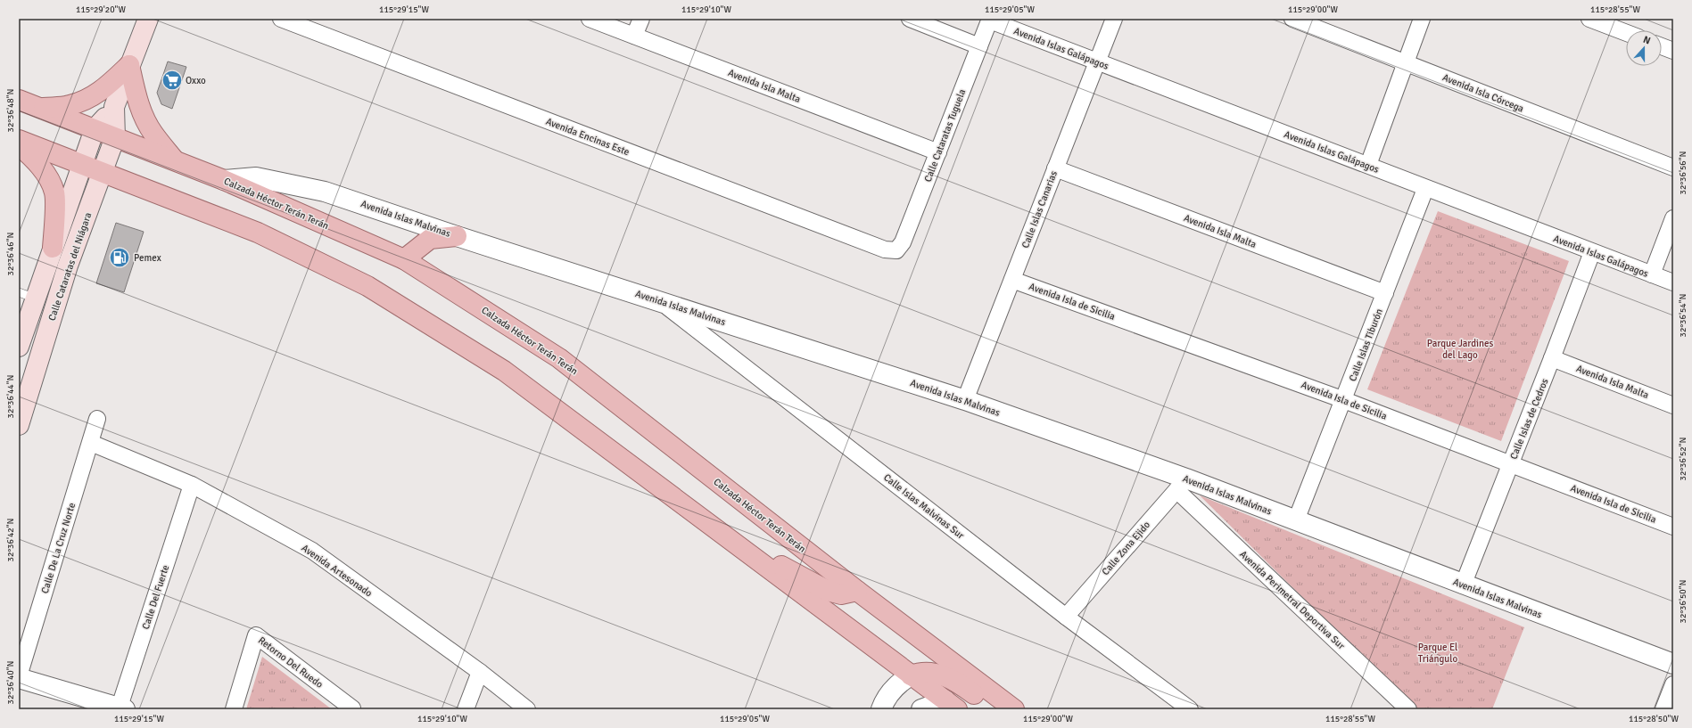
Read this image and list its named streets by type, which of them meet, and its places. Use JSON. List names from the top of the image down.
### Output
{
  "streets": {
    "main road": ["Calzada Héctor Terán Terán", "Calle Cataratas del Niágara"],
    "street": [
      "Avenida Islas Galápagos",
      "Avenida Isla Malta",
      "Avenida Isla Córcega",
      "Calle Cataratas Tuguela",
      "Avenida Encinas Este",
      "Calle Islas Canarias",
      "Avenida Islas Malvinas",
      "Avenida Isla de Sicilia",
      "Calle Islas Tiburón",
      "Calle Islas de Cedros",
      "Calle Islas Malvinas Sur",
      "Calle De La Cruz Norte",
      "Calle Zona Ejido",
      "Avenida Artesonado",
      "Calle Del Fuerte",
      "Avenida Perimetral Deportiva Sur",
      "Retorno Del Ruedo"
    ]
  },
  "crossings": [
    ["Avenida Islas Galápagos", "Calle Cataratas Tuguela"],
    ["Avenida Islas Galápagos", "Calle Islas Canarias"],
    ["Avenida Islas Galápagos", "Calle Islas Tiburón"],
    ["Avenida Islas Galápagos", "Calle Islas de Cedros"],
    ["Avenida Isla Malta", "Calle Cataratas Tuguela"],
    ["Avenida Isla Malta", "Calle Islas Canarias"],
    ["Avenida Isla Malta", "Calle Islas Tiburón"],
    ["Avenida Isla Malta", "Calle Islas de Cedros"],
    ["Calle Cataratas Tuguela", "Avenida Encinas Este"],
    ["Calzada Héctor Terán Terán", "Avenida Islas Malvinas"],
    ["Calzada Héctor Terán Terán", "Calle Cataratas del Niágara"],
    ["Calle Islas Canarias", "Avenida Islas Malvinas"],
    ["Calle Islas Canarias", "Avenida Isla de Sicilia"],
    ["Avenida Islas Malvinas", "Calle Islas Tiburón"],
    ["Avenida Islas Malvinas", "Calle Islas de Cedros"],
    ["Avenida Islas Malvinas", "Calle Islas Malvinas Sur"],
    ["Avenida Islas Malvinas", "Calle Zona Ejido"],
    ["Avenida Islas Malvinas", "Avenida Perimetral Deportiva Sur"],
    ["Avenida Isla de Sicilia", "Calle Islas Tiburón"],
    ["Avenida Isla de Sicilia", "Calle Islas de Cedros"],
    ["Calle Islas Malvinas Sur", "Calle Zona Ejido"],
    ["Calle De La Cruz Norte", "Avenida Artesonado"],
    ["Calle Zona Ejido", "Avenida Perimetral Deportiva Sur"],
    ["Avenida Artesonado", "Calle Del Fuerte"]
  ],
  "parks": ["Parque Jardines del Lago", "Parque El Triángulo"],
  "places": {
    "supermarket": ["Oxxo"],
    "fuel station": ["Pemex"]
  },
  "north": "top",
  "coordinates": [
    "115°29'20\"W",
    "115°29'15\"W",
    "115°29'10\"W",
    "115°29'05\"W",
    "115°29'00\"W",
    "115°28'55\"W",
    "32°36'48\"N",
    "32°36'56\"N",
    "32°36'46\"N",
    "32°36'54\"N",
    "32°36'44\"N",
    "32°36'52\"N",
    "32°36'42\"N",
    "32°36'50\"N",
    "32°36'40\"N",
    "115°28'50\"W"
  ]
}
